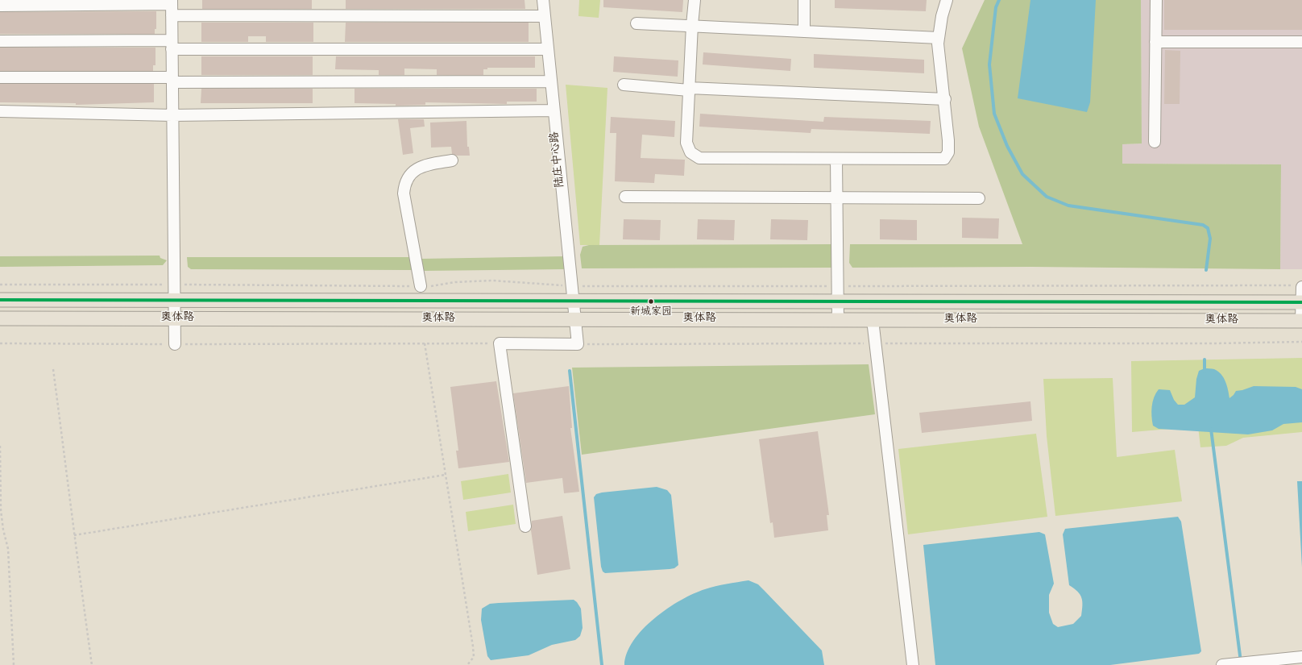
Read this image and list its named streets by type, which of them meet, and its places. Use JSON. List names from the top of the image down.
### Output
{
  "streets": {
    "main road": ["奥体路"],
    "street": ["陆庄中心路"]
  },
  "crossings": [
    ["陆庄中心路", "奥体路"]
  ],
  "places": ["新城家园"]
}
